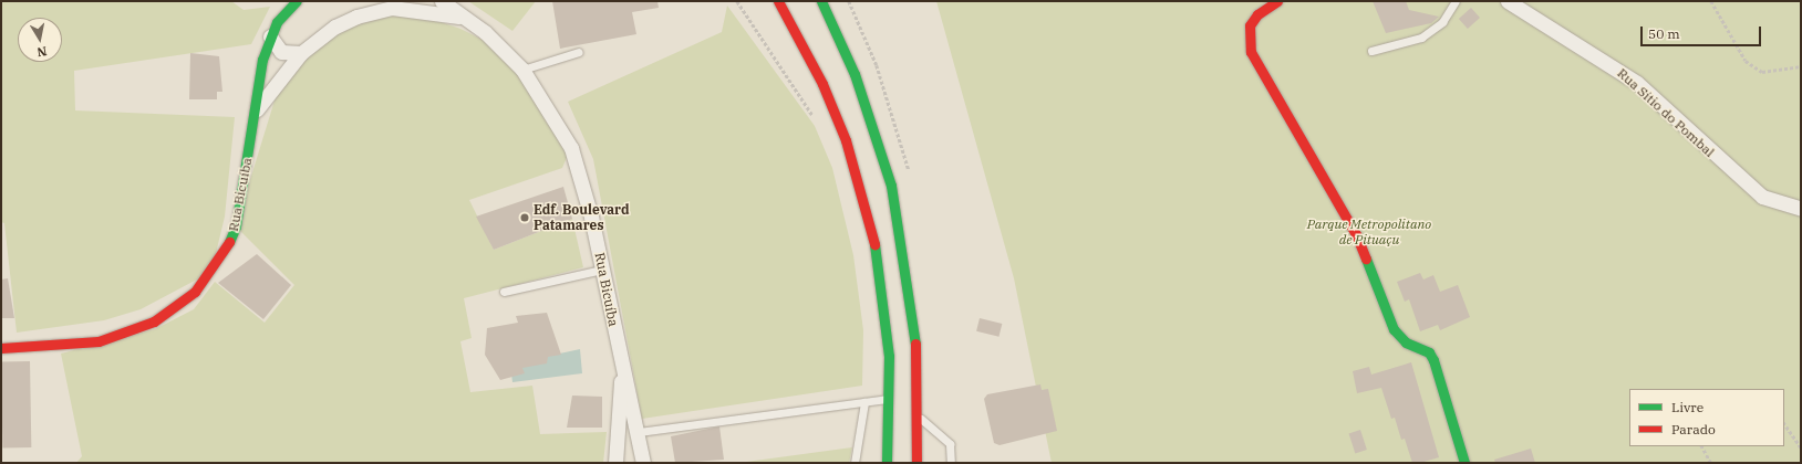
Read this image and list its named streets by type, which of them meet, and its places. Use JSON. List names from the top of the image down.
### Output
{
  "streets": {
    "street": ["Rua Sítio do Pombal", "Rua Bicuíba"]
  },
  "parks": ["Parque Metropolitano de Pituaçu"],
  "places": ["Edf. Boulevard Patamares"],
  "legend": ["Livre", "Parado"],
  "scale_bar": "50 m",
  "north": "bottom"
}
